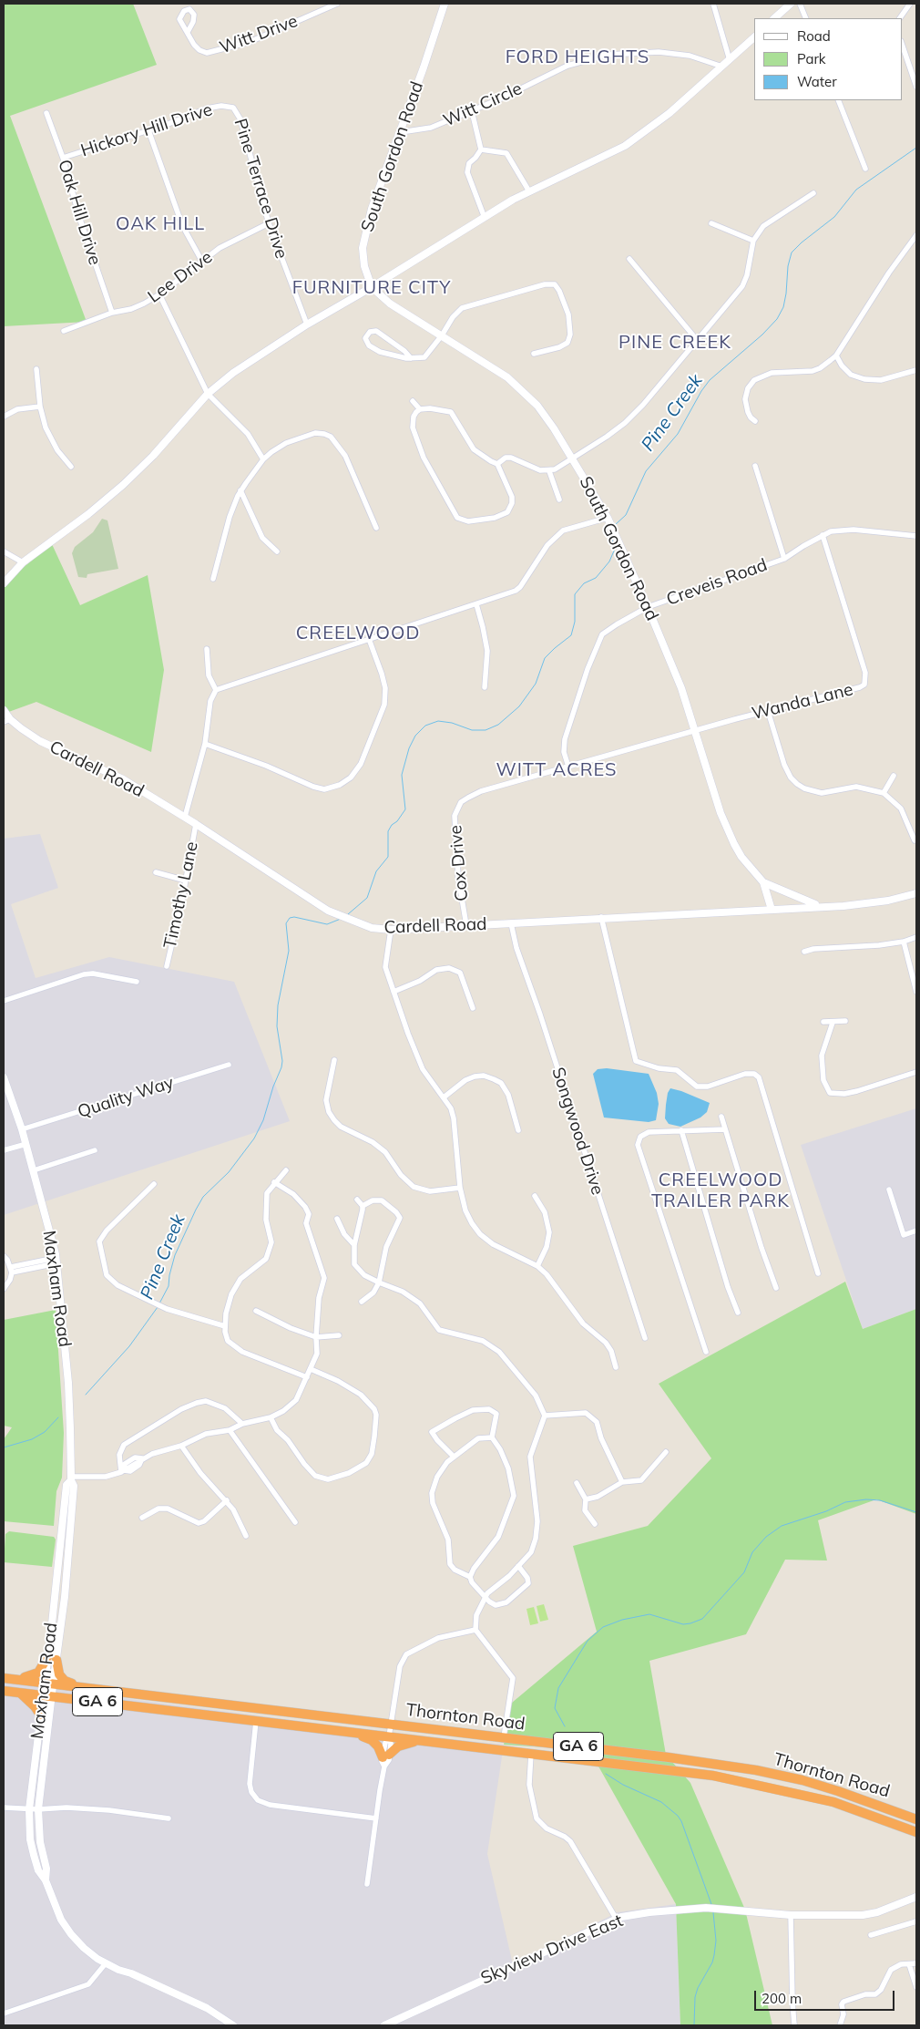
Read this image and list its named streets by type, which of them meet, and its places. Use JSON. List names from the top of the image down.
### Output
{
  "streets": {
    "highway": ["GA 6", "Thornton Road"],
    "street": [
      "Witt Drive",
      "Witt Circle",
      "Hickory Hill Drive",
      "South Gordon Road",
      "Pine Terrace Drive",
      "Oak Hill Drive",
      "Lee Drive",
      "Creveis Road",
      "Wanda Lane",
      "Cardell Road",
      "Cox Drive",
      "Timothy Lane",
      "Quality Way",
      "Songwood Drive",
      "Maxham Road",
      "Skyview Drive East"
    ]
  },
  "crossings": [
    ["Witt Circle", "South Gordon Road"],
    ["Hickory Hill Drive", "Pine Terrace Drive"],
    ["Hickory Hill Drive", "Oak Hill Drive"],
    ["South Gordon Road", "Creveis Road"],
    ["South Gordon Road", "Wanda Lane"],
    ["South Gordon Road", "Cardell Road"],
    ["South Gordon Road", "Cox Drive"],
    ["Pine Terrace Drive", "Lee Drive"],
    ["Oak Hill Drive", "Lee Drive"],
    ["Creveis Road", "Wanda Lane"],
    ["Creveis Road", "Cox Drive"],
    ["Wanda Lane", "Cox Drive"],
    ["Cardell Road", "Cox Drive"],
    ["Cardell Road", "Timothy Lane"],
    ["Cardell Road", "Songwood Drive"],
    ["Quality Way", "Maxham Road"],
    ["Maxham Road", "Thornton Road"]
  ],
  "districts": [
    "FORD HEIGHTS",
    "OAK HILL",
    "FURNITURE CITY",
    "PINE CREEK",
    "CREELWOOD",
    "WITT ACRES",
    "CREELWOOD TRAILER PARK"
  ],
  "water": ["Pine Creek"],
  "legend": ["Road", "Park", "Water"],
  "scale_bar": "200 m"
}
